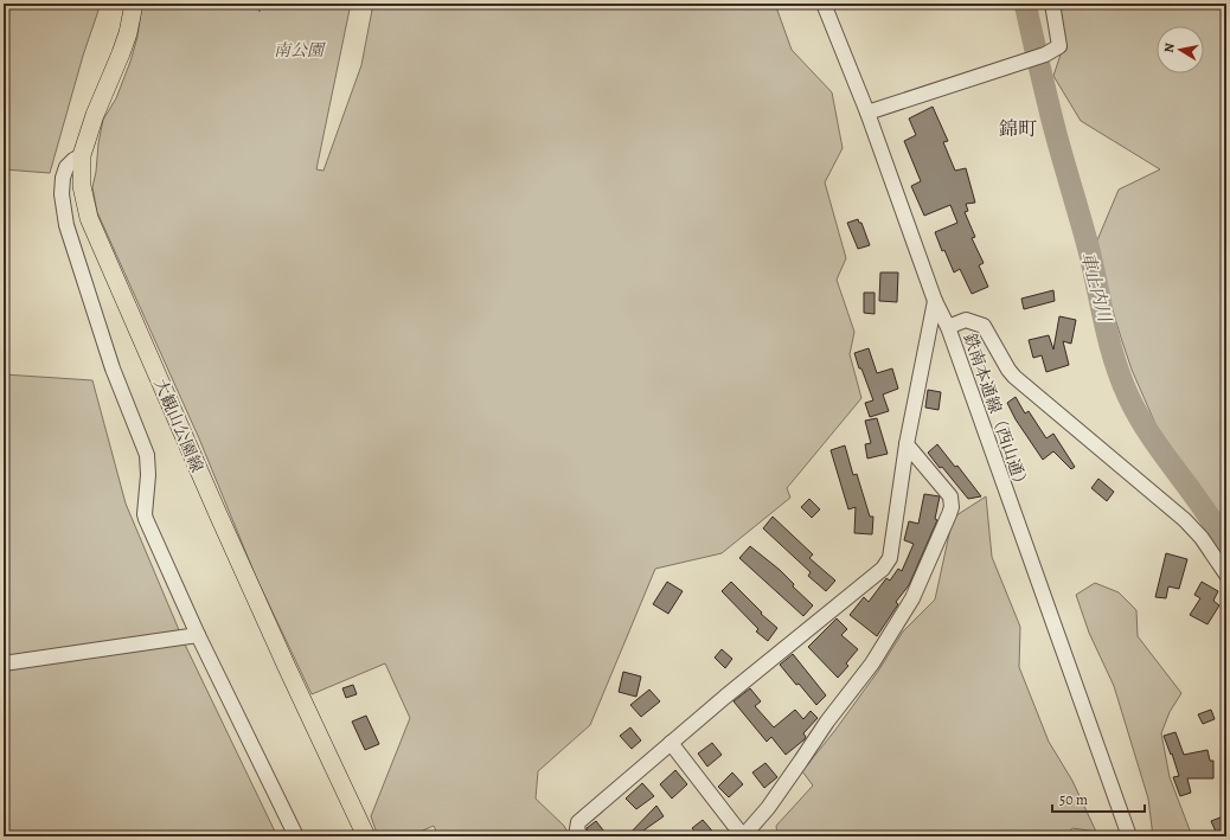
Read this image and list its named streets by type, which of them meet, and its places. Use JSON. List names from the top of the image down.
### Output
{
  "streets": {
    "main road": ["大観山公園線"],
    "street": ["鉄南本通線（西山通）"]
  },
  "districts": ["錦町"],
  "water": ["車止内川"],
  "parks": ["南公園"],
  "scale_bar": "50 m",
  "north": "left"
}
